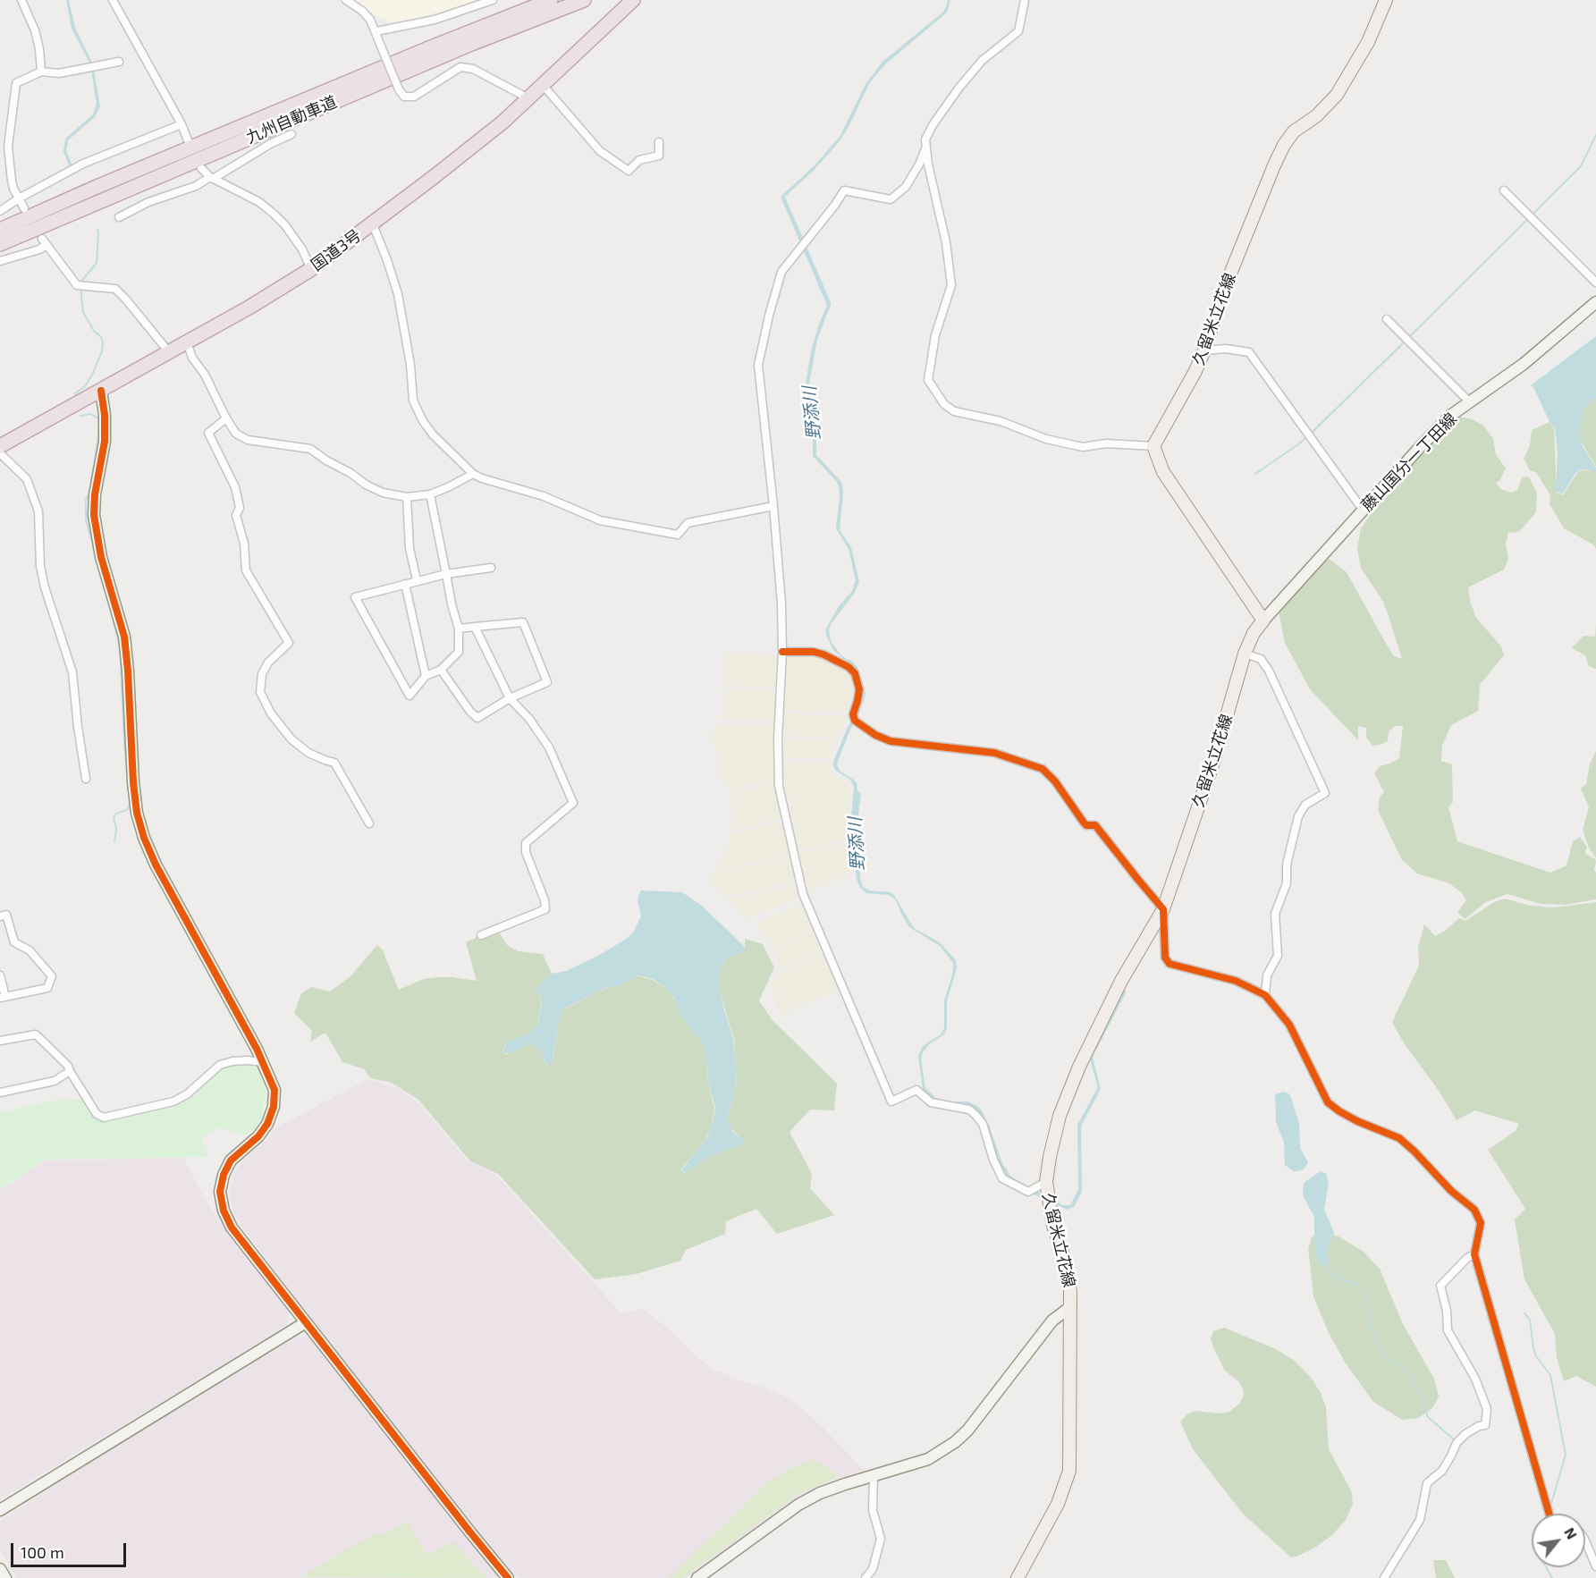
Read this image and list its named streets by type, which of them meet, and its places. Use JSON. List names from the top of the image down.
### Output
{
  "streets": {
    "highway": ["九州自動車道", "国道3号"],
    "main road": ["久留米立花線"],
    "street": ["藤山国分一丁田線"]
  },
  "crossings": [
    ["久留米立花線", "藤山国分一丁田線"]
  ],
  "water": ["野添川"],
  "scale_bar": "100 m",
  "north": "top right"
}
